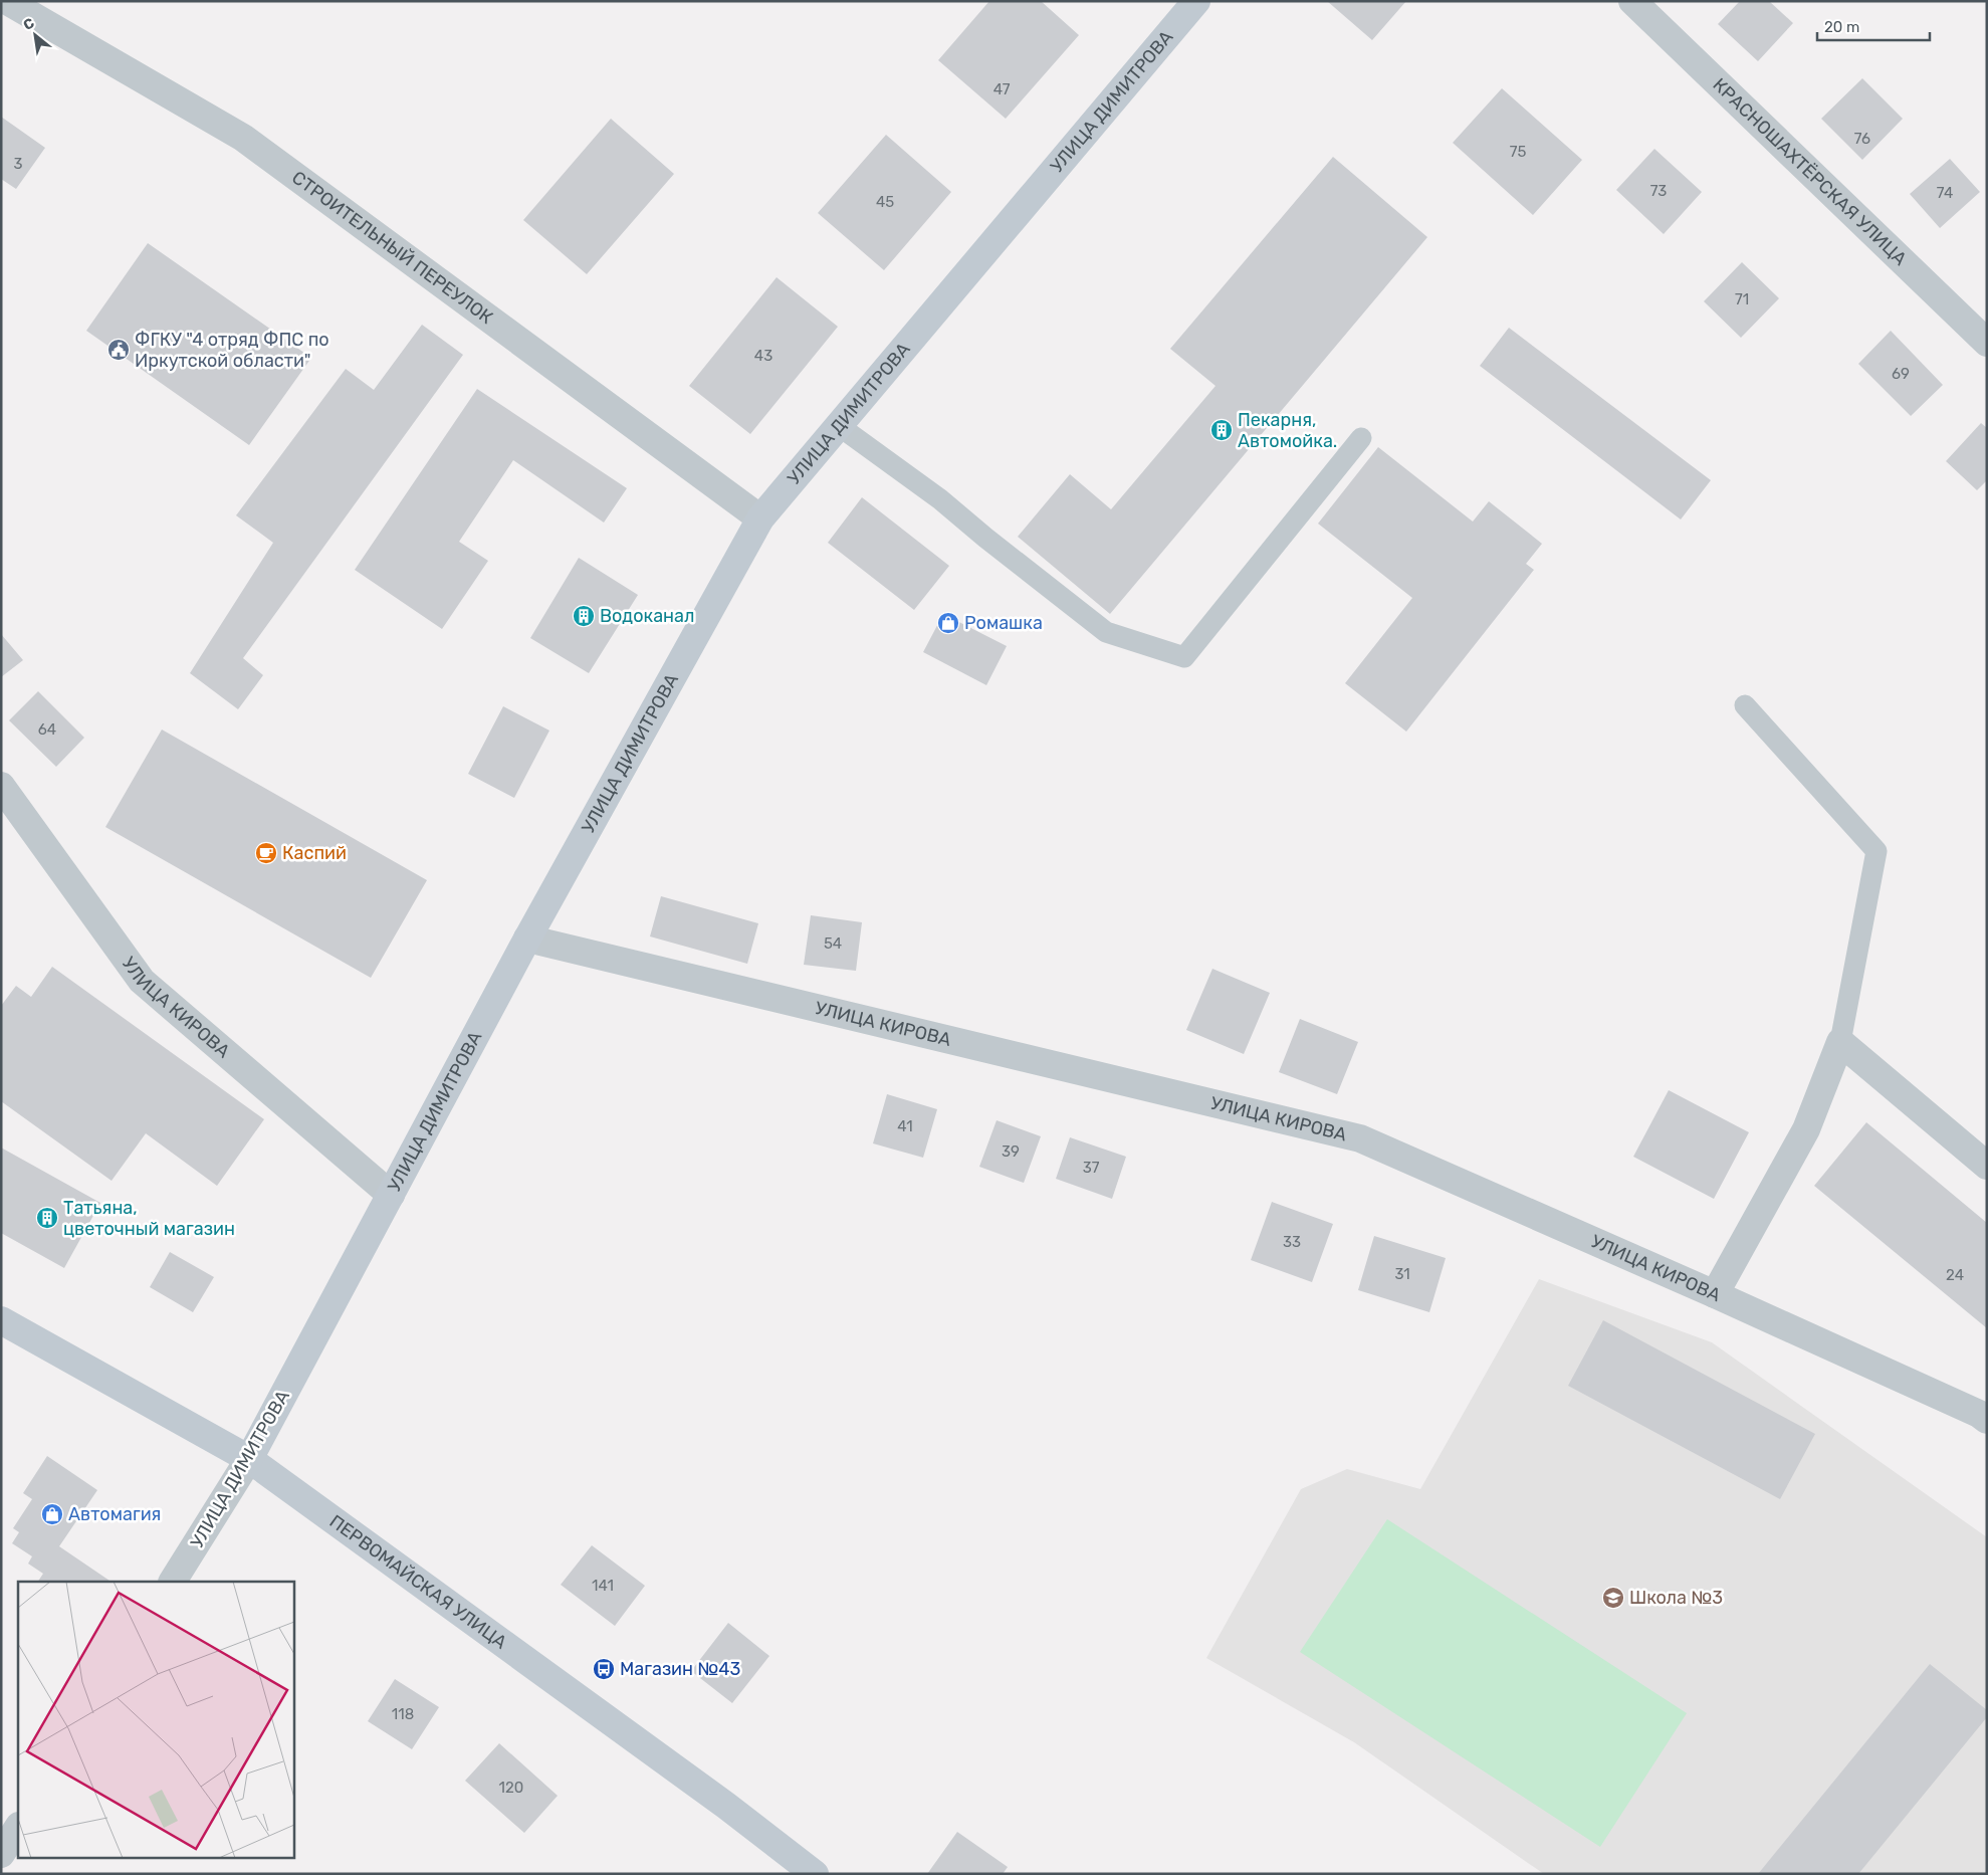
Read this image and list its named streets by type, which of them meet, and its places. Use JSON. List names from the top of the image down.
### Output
{
  "streets": {
    "street": [
      "УЛИЦА ДИМИТРОВА",
      "КРАСНОШАХТЁРСКАЯ УЛИЦА",
      "СТРОИТЕЛЬНЫЙ ПЕРЕУЛОК",
      "УЛИЦА КИРОВА",
      "ПЕРВОМАЙСКАЯ УЛИЦА"
    ]
  },
  "crossings": [
    ["УЛИЦА ДИМИТРОВА", "СТРОИТЕЛЬНЫЙ ПЕРЕУЛОК"],
    ["УЛИЦА ДИМИТРОВА", "УЛИЦА КИРОВА"],
    ["УЛИЦА ДИМИТРОВА", "ПЕРВОМАЙСКАЯ УЛИЦА"]
  ],
  "places": {
    "public building": ["ФГКУ \"4 отряд ФПС по Иркутской области\""],
    "building": ["Пекарня, Автомойка.", "Водоканал", "Татьяна, цветочный магазин"],
    "shop": ["Ромашка", "Автомагия"],
    "cafe": ["Каспий"],
    "school or university": ["Школа №3"],
    "bus stop": ["Магазин №43"]
  },
  "house_numbers": [
    "47",
    "76",
    "75",
    "3",
    "73",
    "74",
    "45",
    "71",
    "43",
    "69",
    "64",
    "54",
    "41",
    "39",
    "37",
    "33",
    "31",
    "24",
    "141",
    "118",
    "120"
  ],
  "scale_bar": "20 m",
  "north": "top left"
}
